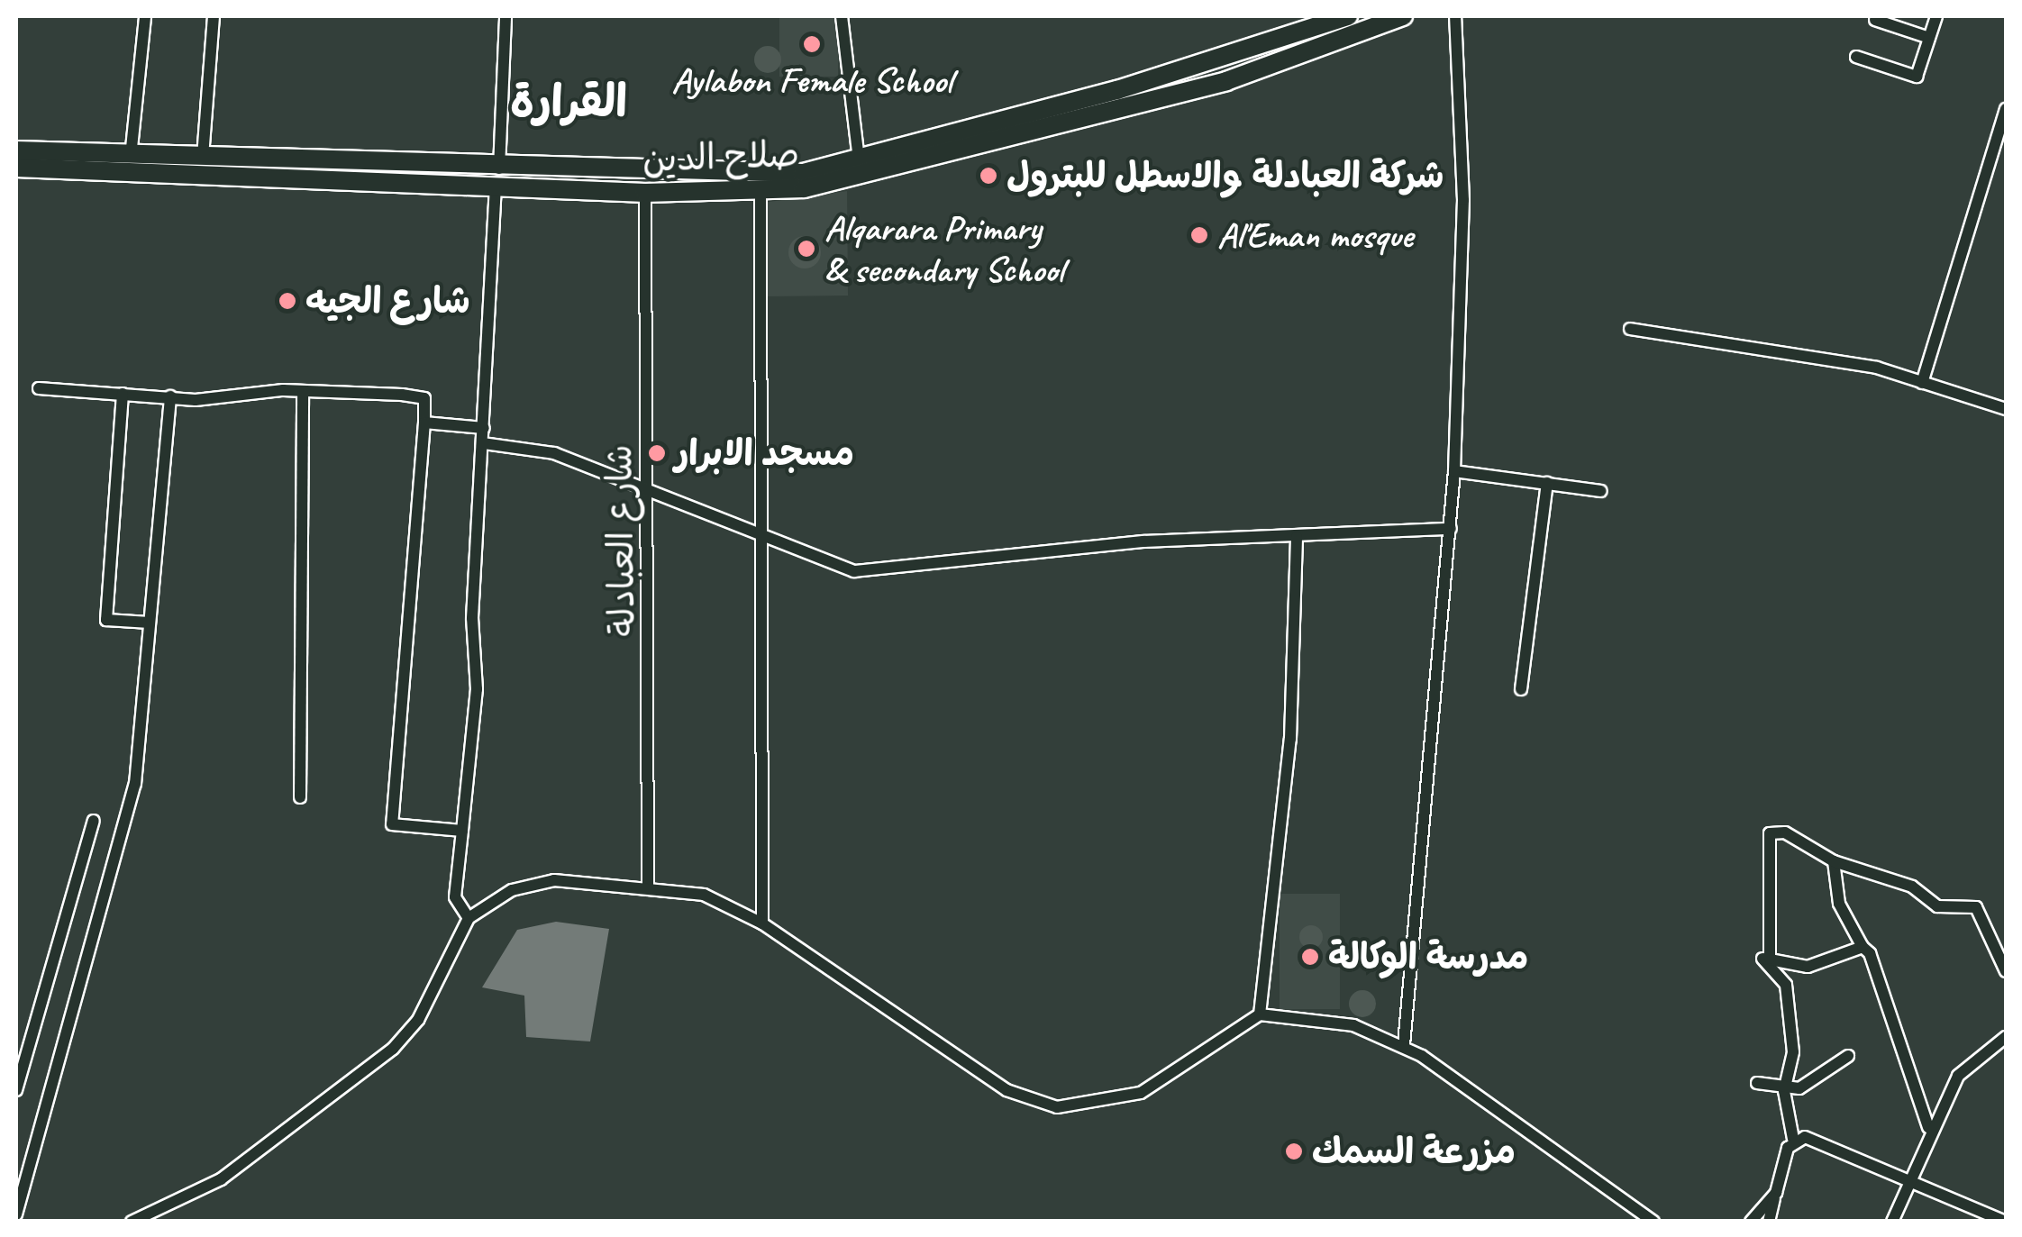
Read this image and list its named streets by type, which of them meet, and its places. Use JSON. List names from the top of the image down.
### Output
{
  "streets": {
    "highway": ["صلاح الدين"],
    "street": ["شارع العبادلة"]
  },
  "crossings": [
    ["صلاح الدين", "شارع العبادلة"]
  ],
  "districts": ["القرارة"],
  "places": [
    "Aylabon Female School",
    "شركة العبادلة والاسطل للبترول",
    "Al'Eman mosque",
    "Alqarara Primary & secondary School",
    "شارع الجيه",
    "مسجد الابرار",
    "مدرسة الوكالة",
    "مزرعة السمك"
  ]
}
